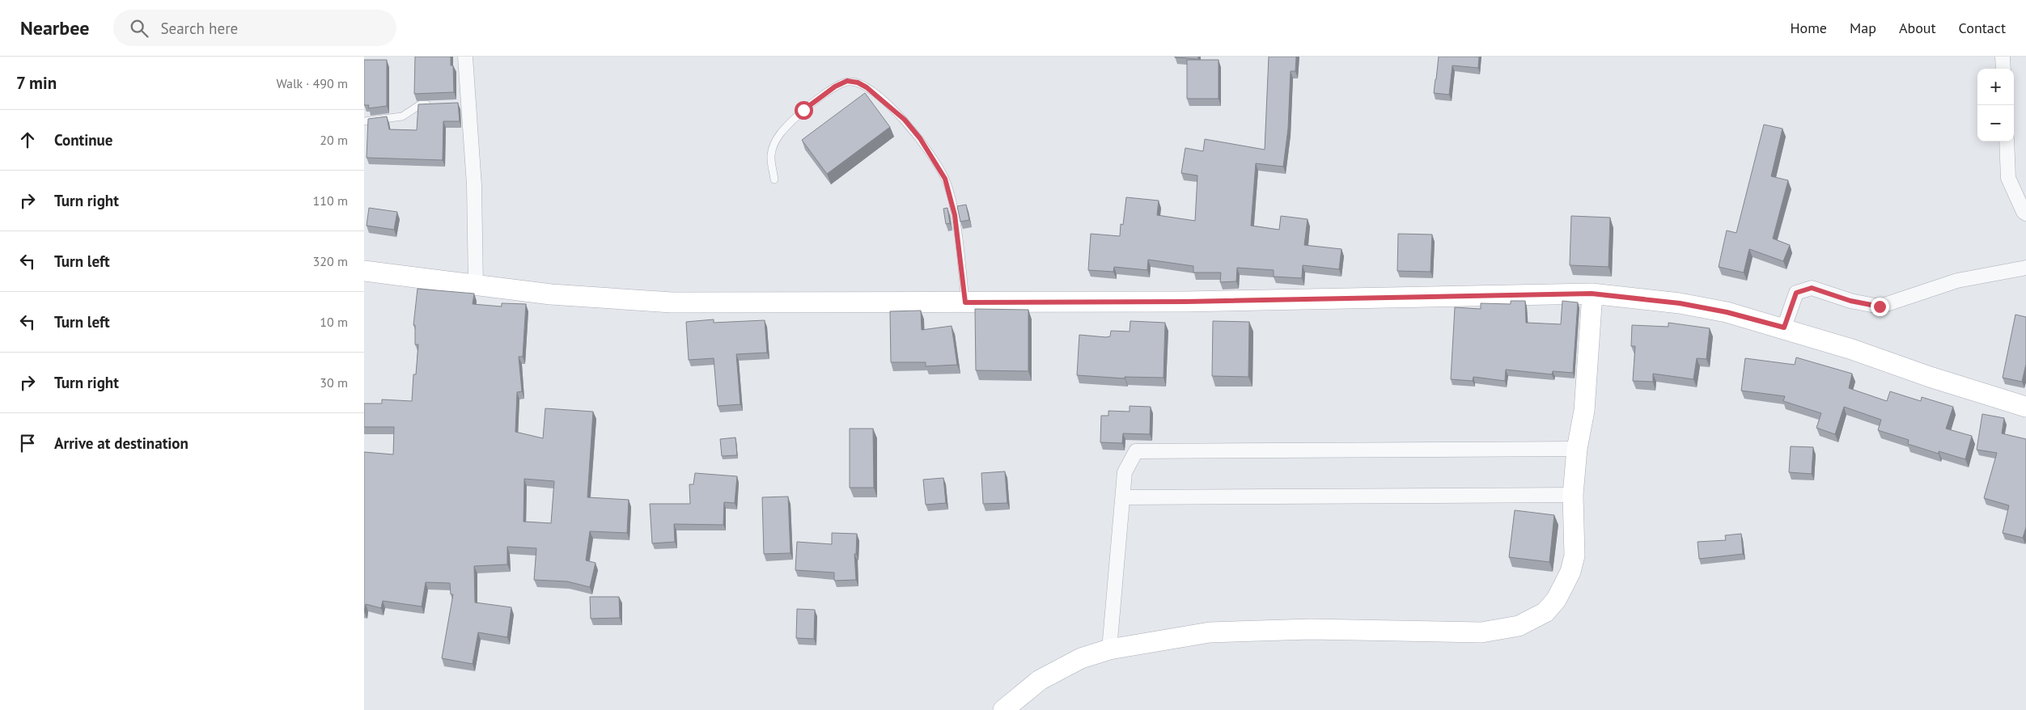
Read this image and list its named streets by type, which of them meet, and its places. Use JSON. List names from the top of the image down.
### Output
{
  "page": {
    "header": "Nearbee",
    "search": "Search here",
    "nav": [
      "Home",
      "Map",
      "About",
      "Contact"
    ],
    "heading": ["7 min", "Walk · 490 m"],
    "map_buttons": ["+", "−"],
    "list": [
      ["Continue", "20 m"],
      ["Turn right", "110 m"],
      ["Turn left", "320 m"],
      ["Turn left", "10 m"],
      ["Turn right", "30 m"],
      "Arrive at destination"
    ]
  }
}
